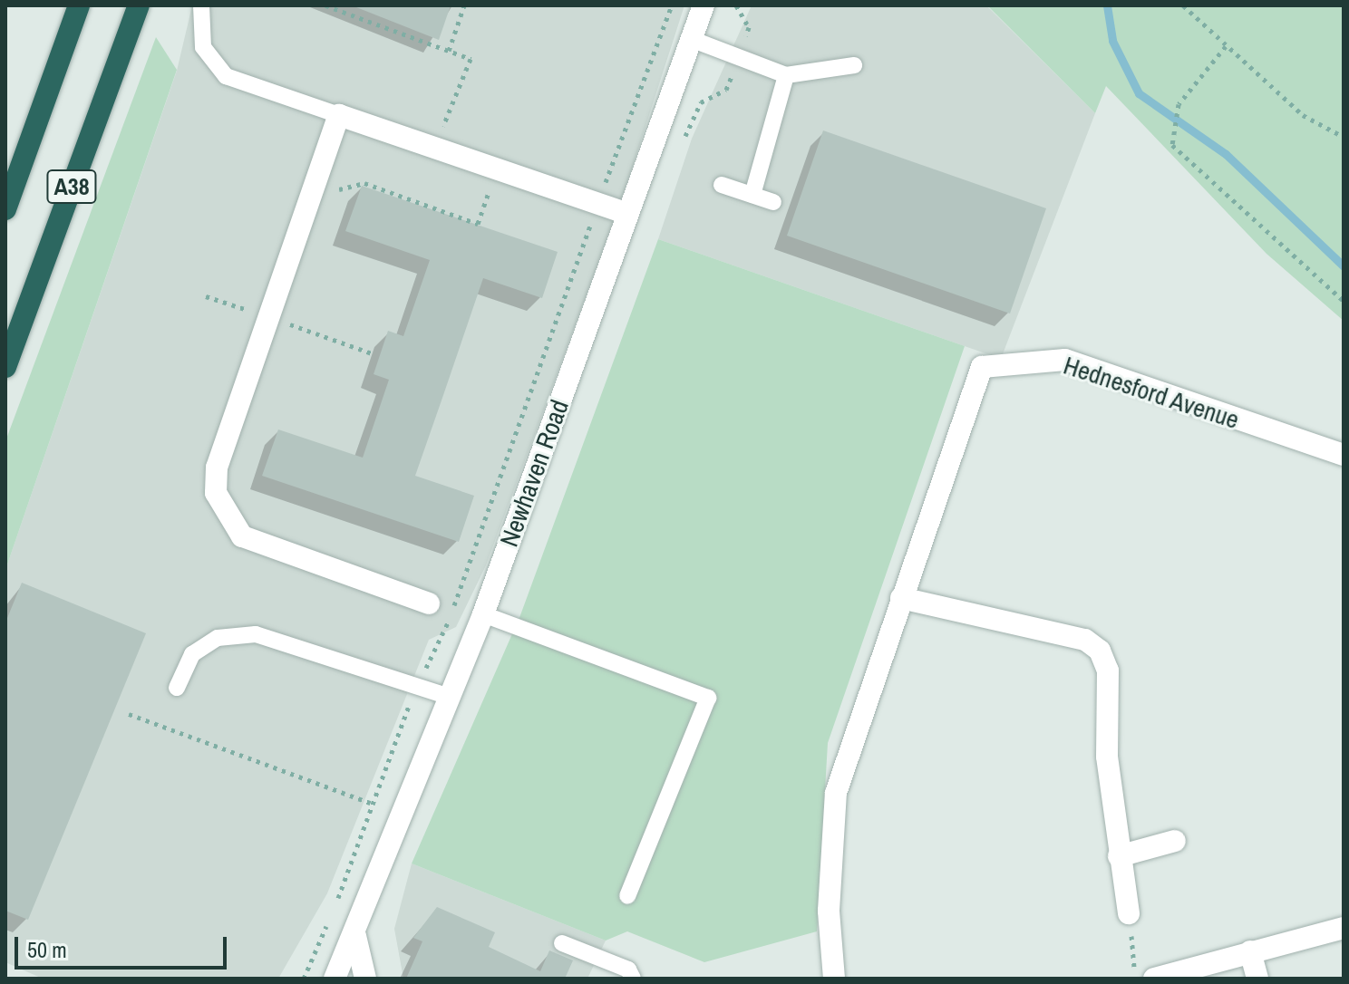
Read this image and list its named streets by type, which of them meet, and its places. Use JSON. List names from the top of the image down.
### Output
{
  "streets": {
    "highway": ["A38"],
    "street": ["Hednesford Avenue", "Newhaven Road"]
  },
  "scale_bar": "50 m"
}
